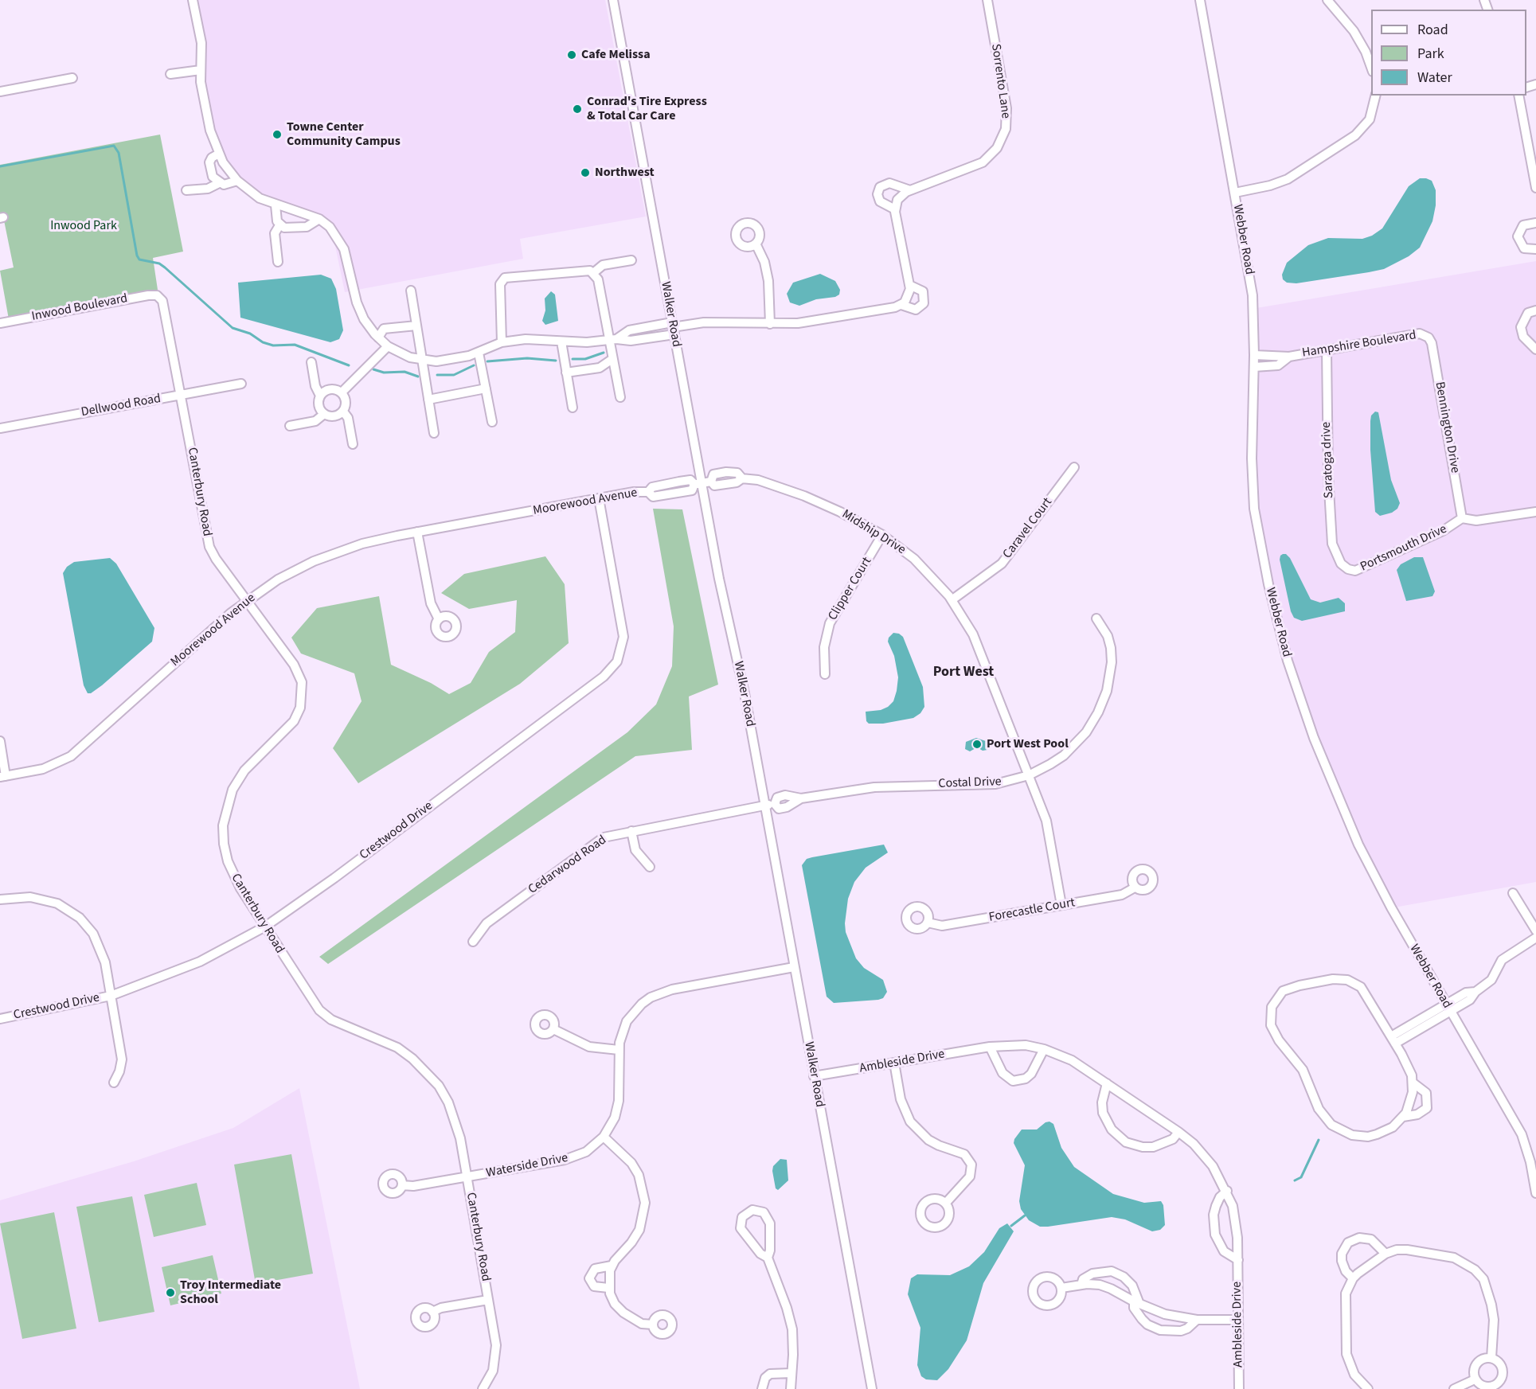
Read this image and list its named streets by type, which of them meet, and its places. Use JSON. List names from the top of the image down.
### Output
{
  "streets": {
    "street": [
      "Sorrento Lane",
      "Webber Road",
      "Inwood Boulevard",
      "Walker Road",
      "Hampshire Boulevard",
      "Dellwood Road",
      "Bennington Drive",
      "Saratoga drive",
      "Canterbury Road",
      "Moorewood Avenue",
      "Caravel Court",
      "Midship Drive",
      "Portsmouth Drive",
      "Clipper Court",
      "Costal Drive",
      "Crestwood Drive",
      "Cedarwood Road",
      "Forecastle Court",
      "Ambleside Drive",
      "Waterside Drive"
    ]
  },
  "crossings": [
    ["Webber Road", "Hampshire Boulevard"],
    ["Inwood Boulevard", "Canterbury Road"],
    ["Walker Road", "Moorewood Avenue"],
    ["Walker Road", "Midship Drive"],
    ["Walker Road", "Costal Drive"],
    ["Walker Road", "Cedarwood Road"],
    ["Walker Road", "Ambleside Drive"],
    ["Walker Road", "Waterside Drive"],
    ["Hampshire Boulevard", "Bennington Drive"],
    ["Hampshire Boulevard", "Saratoga drive"],
    ["Dellwood Road", "Canterbury Road"],
    ["Bennington Drive", "Portsmouth Drive"],
    ["Saratoga drive", "Portsmouth Drive"],
    ["Canterbury Road", "Moorewood Avenue"],
    ["Canterbury Road", "Crestwood Drive"],
    ["Canterbury Road", "Waterside Drive"],
    ["Moorewood Avenue", "Midship Drive"],
    ["Moorewood Avenue", "Crestwood Drive"],
    ["Caravel Court", "Midship Drive"],
    ["Midship Drive", "Clipper Court"],
    ["Midship Drive", "Costal Drive"],
    ["Midship Drive", "Forecastle Court"],
    ["Costal Drive", "Cedarwood Road"]
  ],
  "districts": ["Port West"],
  "parks": ["Inwood Park"],
  "places": [
    "Cafe Melissa",
    "Conrad's Tire Express & Total Car Care",
    "Towne Center Community Campus",
    "Northwest",
    "Port West Pool",
    "Troy Intermediate School"
  ],
  "legend": ["Road", "Park", "Water"]
}
